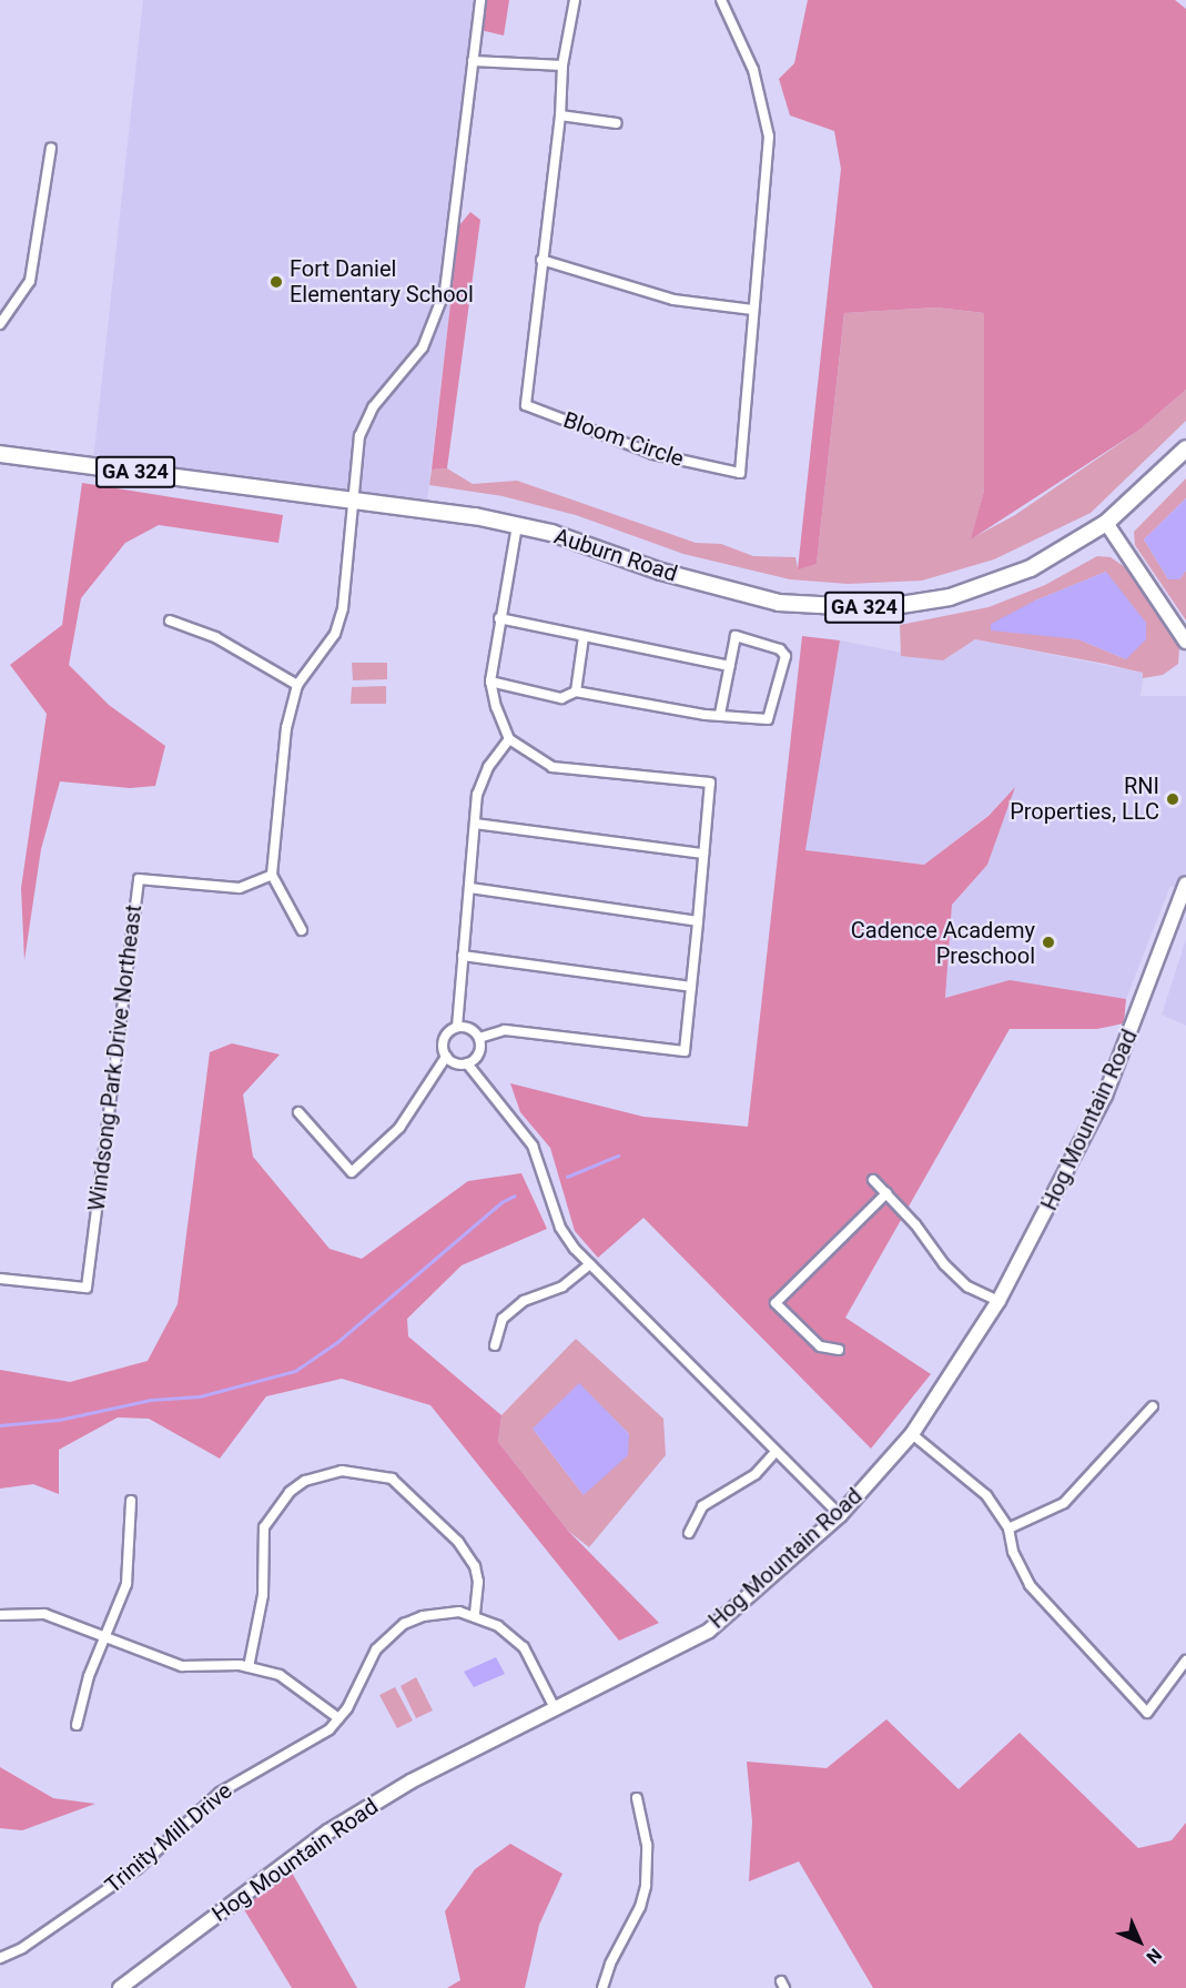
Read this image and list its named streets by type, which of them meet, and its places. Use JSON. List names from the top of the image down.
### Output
{
  "streets": {
    "main road": ["GA 324", "Auburn Road"],
    "street": [
      "Bloom Circle",
      "Windsong Park Drive Northeast",
      "Hog Mountain Road",
      "Trinity Mill Drive"
    ]
  },
  "crossings": [
    ["Hog Mountain Road", "Trinity Mill Drive"]
  ],
  "places": ["Fort Daniel Elementary School", "RNI Properties, LLC", "Cadence Academy Preschool"],
  "north": "bottom right"
}
